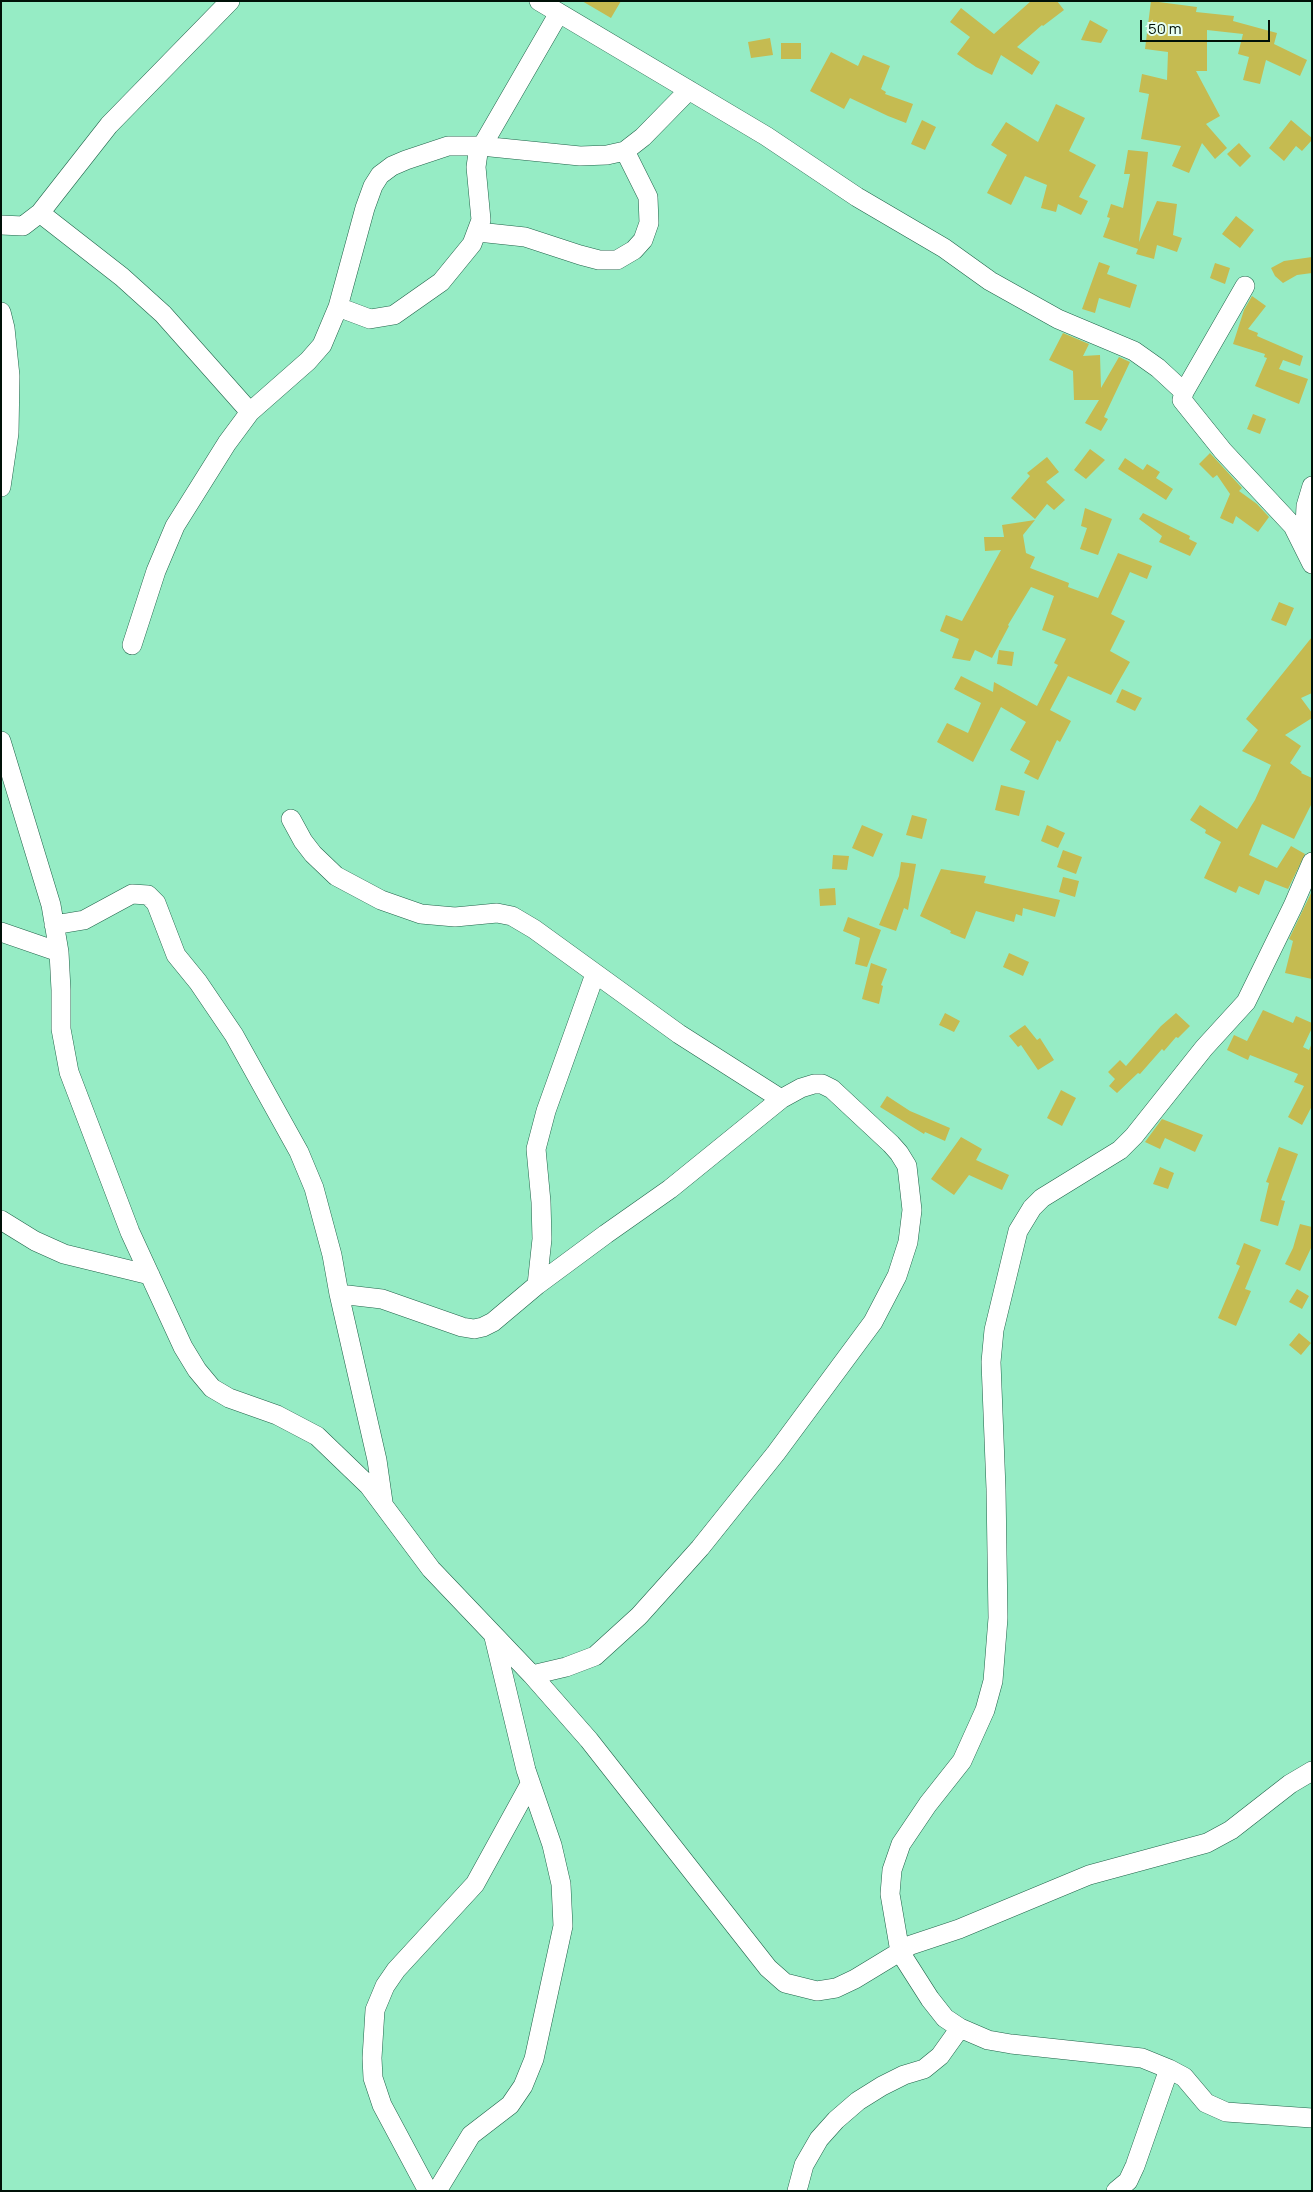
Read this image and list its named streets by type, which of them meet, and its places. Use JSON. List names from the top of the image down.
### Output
{
  "scale_bar": "50 m"
}
